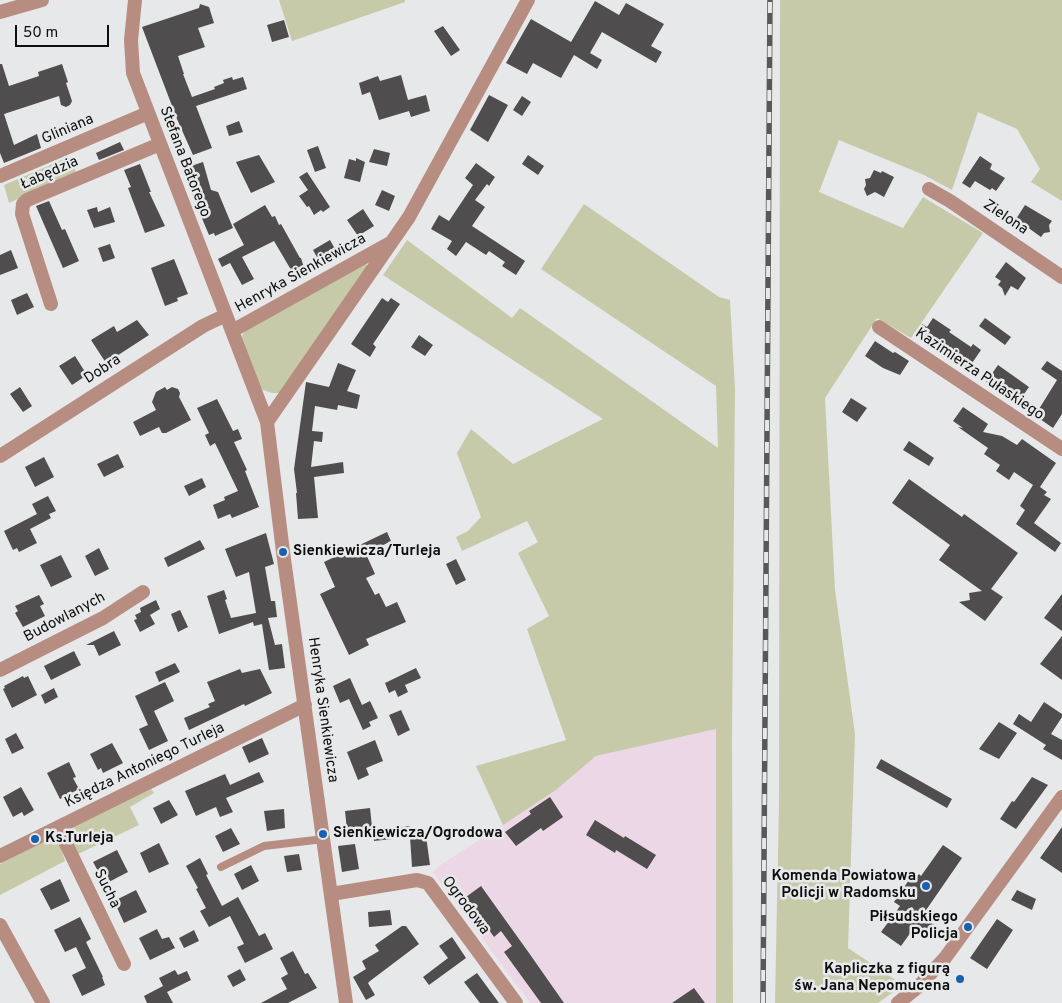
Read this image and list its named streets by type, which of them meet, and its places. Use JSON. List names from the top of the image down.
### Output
{
  "streets": {
    "street": [
      "Gliniana",
      "Stefana Batorego",
      "Łabędzia",
      "Zielona",
      "Henryka Sienkiewicza",
      "Dobra",
      "Kazimierza Pułaskiego",
      "Budowlanych",
      "Księdza Antoniego Turleja",
      "Sucha",
      "Ogrodowa"
    ]
  },
  "crossings": [
    ["Gliniana", "Stefana Batorego"],
    ["Stefana Batorego", "Łabędzia"],
    ["Stefana Batorego", "Henryka Sienkiewicza"],
    ["Stefana Batorego", "Dobra"],
    ["Henryka Sienkiewicza", "Księdza Antoniego Turleja"],
    ["Henryka Sienkiewicza", "Ogrodowa"],
    ["Księdza Antoniego Turleja", "Sucha"]
  ],
  "places": [
    "Sienkiewicza/Turleja",
    "Sienkiewicza/Ogrodowa",
    "Ks.Turleja",
    "Komenda Powiatowa Policji w Radomsku",
    "Piłsudskiego Policja",
    "Kapliczka z figurą św. Jana Nepomucena"
  ],
  "scale_bar": "50 m"
}
